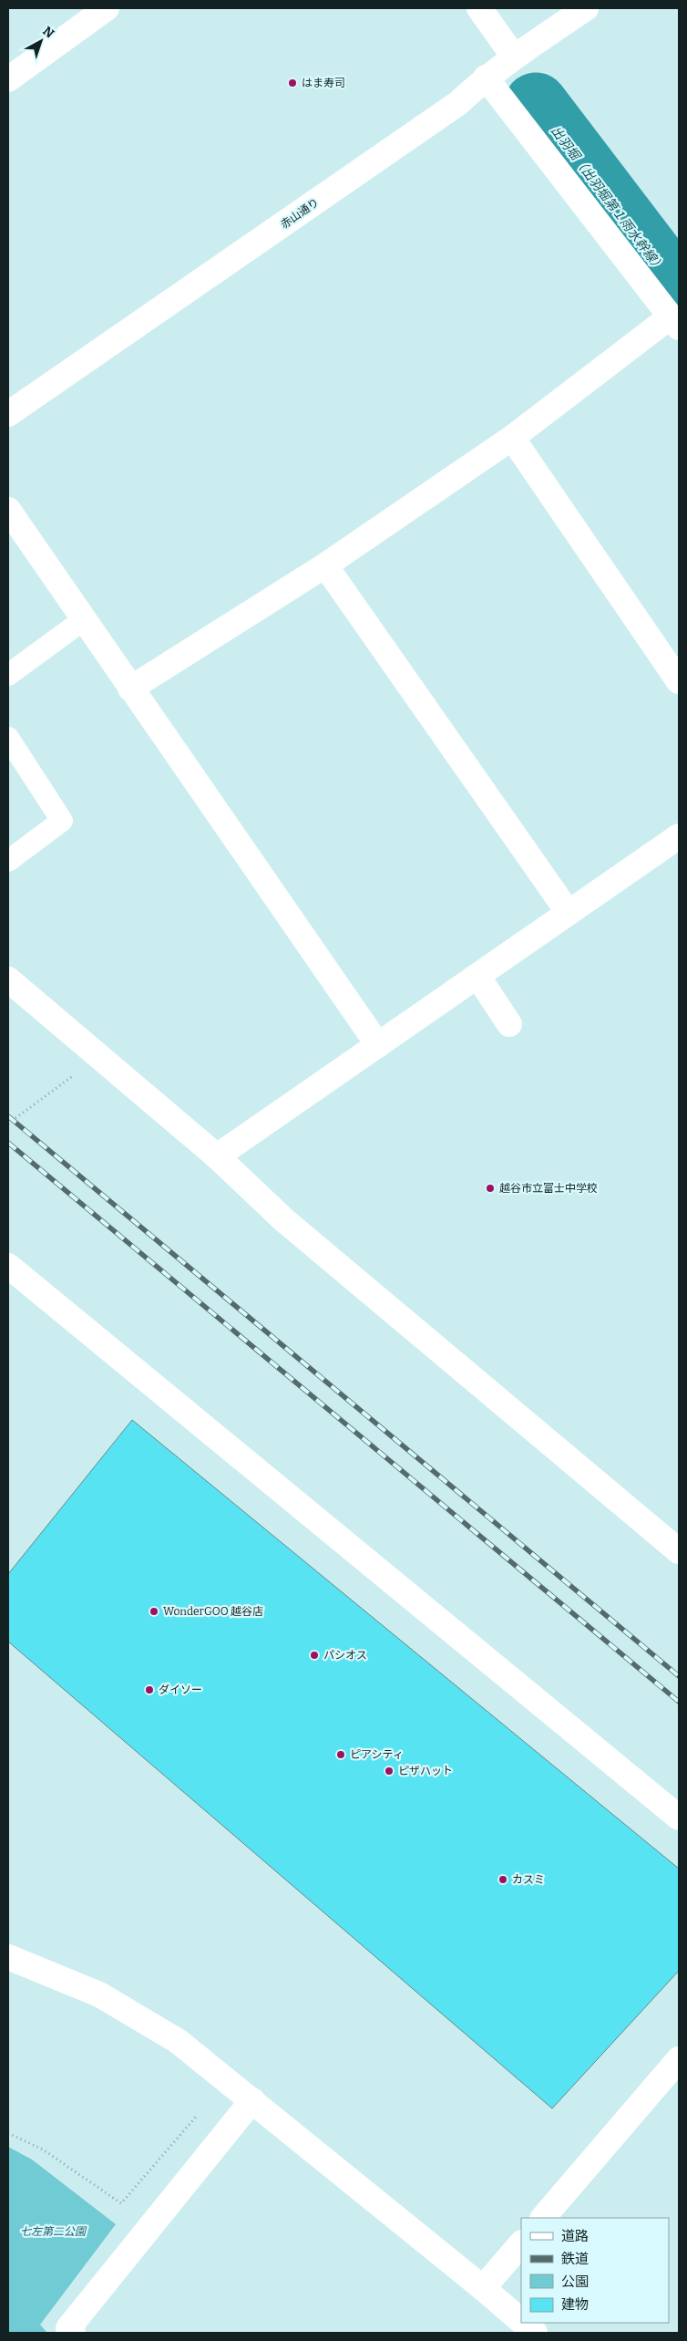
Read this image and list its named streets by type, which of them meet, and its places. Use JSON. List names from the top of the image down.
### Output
{
  "streets": {
    "street": ["赤山通り"]
  },
  "water": ["出羽堀（出羽堀第１雨水幹線）"],
  "parks": ["七左第二公園"],
  "places": [
    "はま寿司",
    "越谷市立富士中学校",
    "WonderGOO 越谷店",
    "パシオス",
    "ダイソー",
    "ピアシティ",
    "ピザハット",
    "カスミ"
  ],
  "legend": [
    "道路",
    "鉄道",
    "公園",
    "建物"
  ],
  "north": "top right"
}
